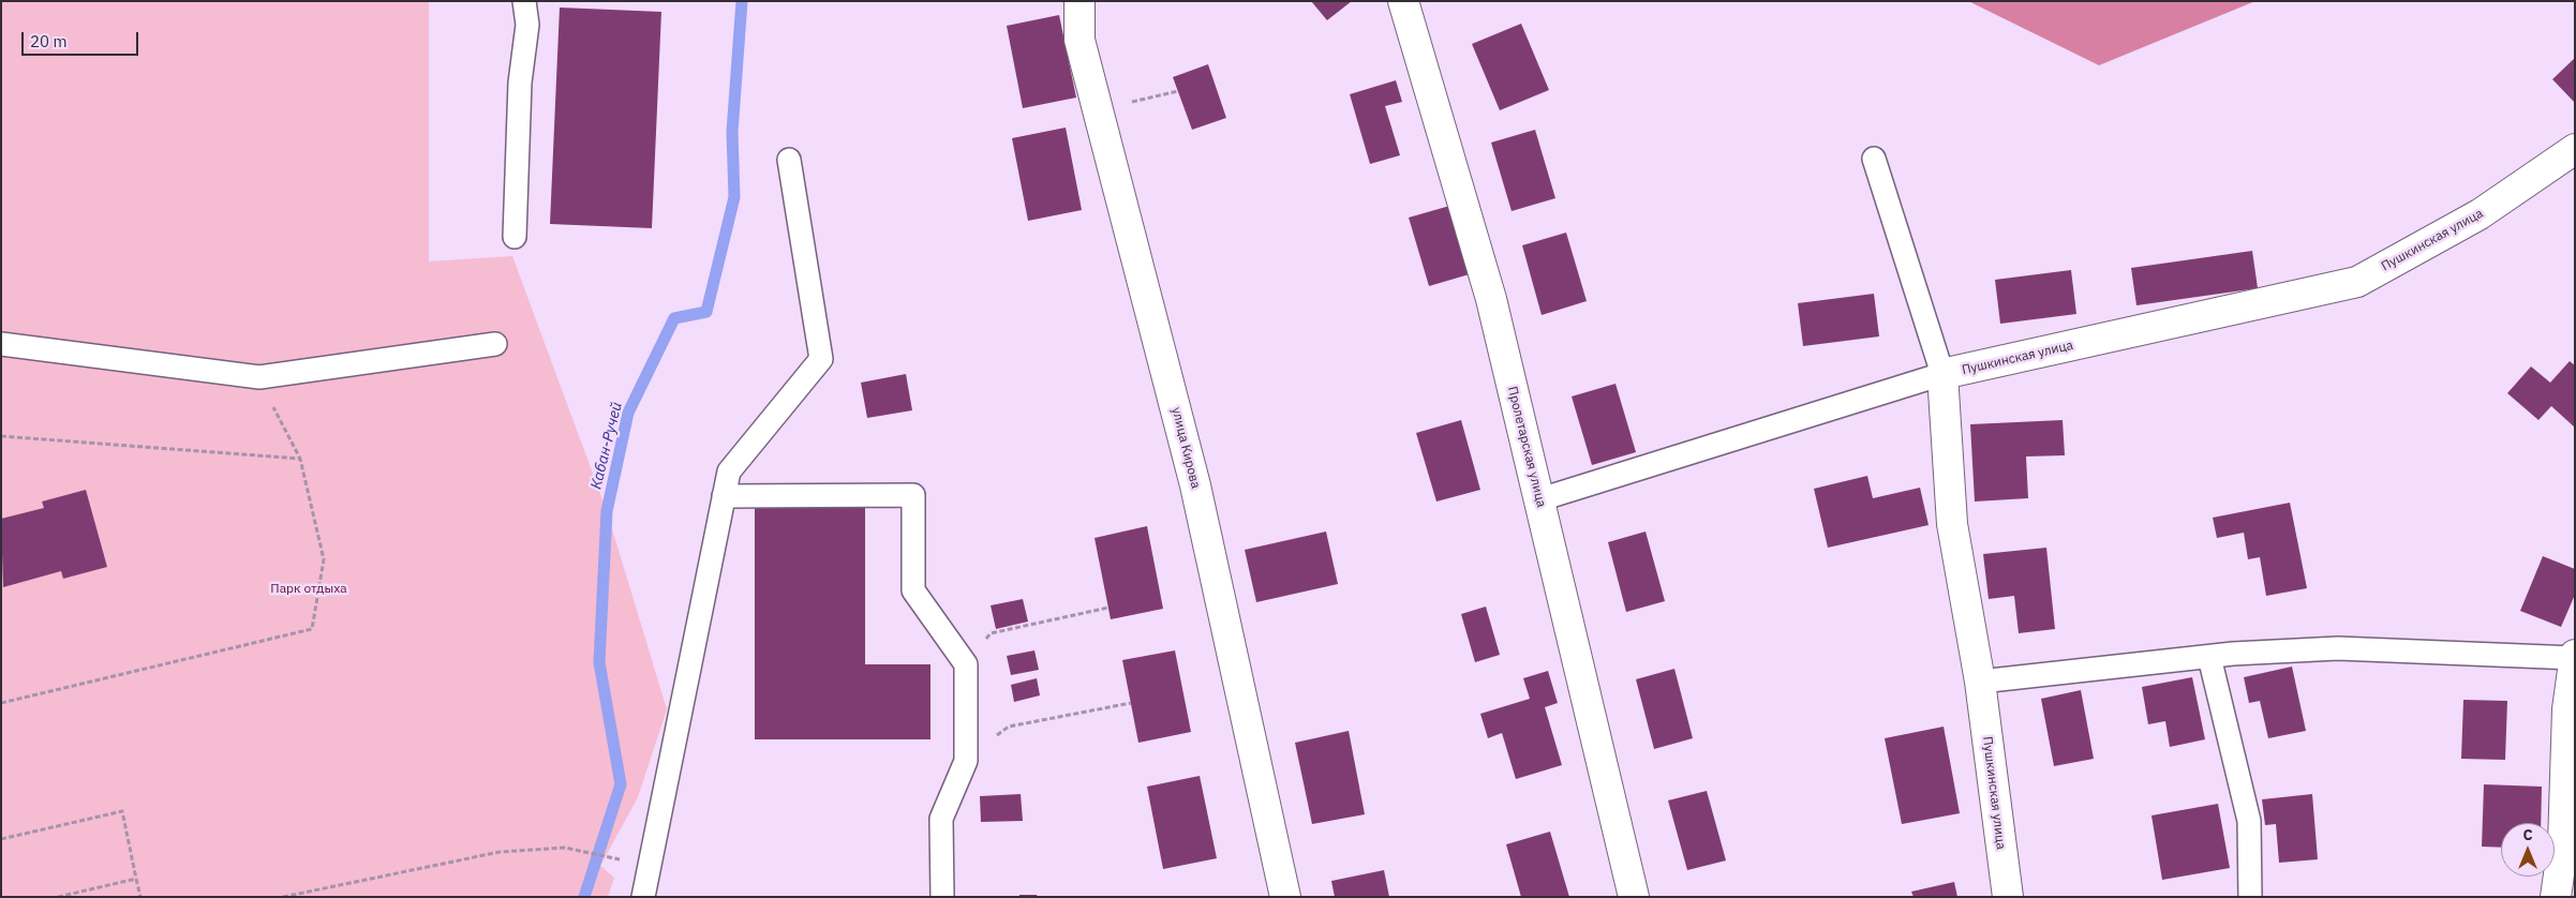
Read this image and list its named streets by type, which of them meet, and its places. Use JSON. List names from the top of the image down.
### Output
{
  "streets": {
    "street": ["Пушкинская улица", "Пролетарская улица", "улица Кирова"]
  },
  "water": ["Кабан-Ручей"],
  "parks": ["Парк отдыха"],
  "scale_bar": "20 m",
  "north": "top"
}
